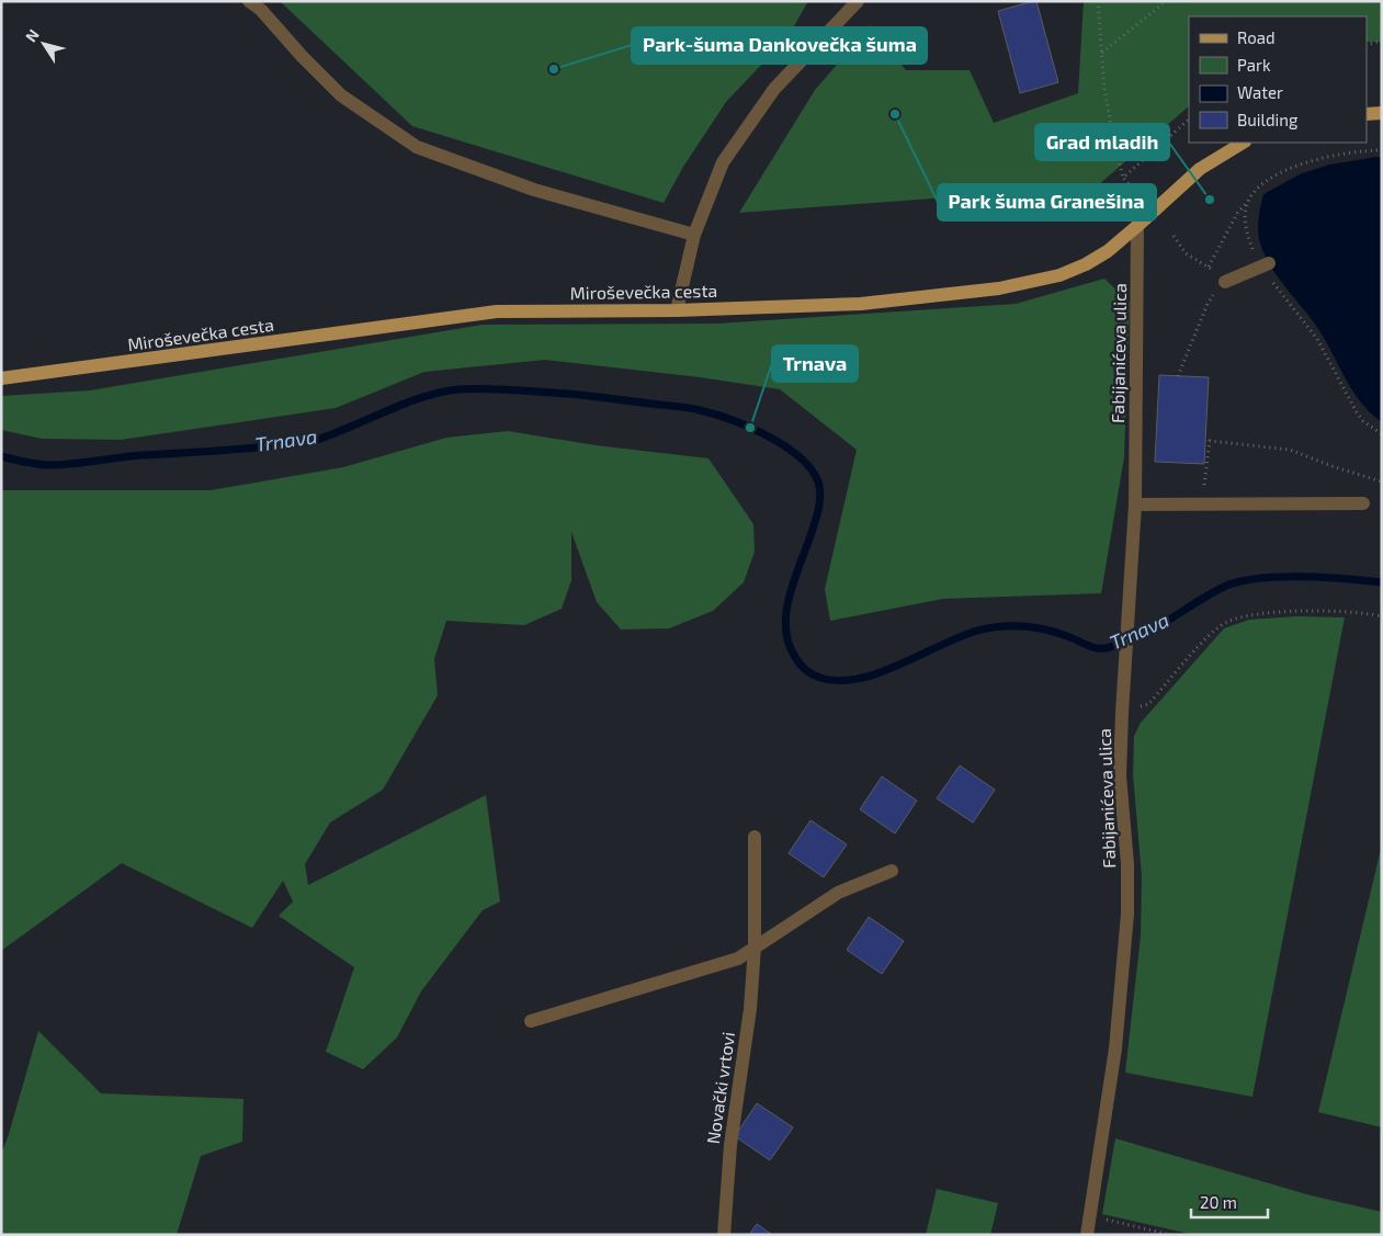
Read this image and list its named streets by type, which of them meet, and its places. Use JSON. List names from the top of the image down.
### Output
{
  "streets": {
    "main road": ["Miroševečka cesta"],
    "street": ["Fabijanićeva ulica", "Novački vrtovi"]
  },
  "crossings": [
    ["Miroševečka cesta", "Fabijanićeva ulica"]
  ],
  "water": ["Trnava"],
  "places": [
    "Park-šuma Dankovečka šuma",
    "Park šuma Granešina",
    "Grad mladih",
    "Trnava"
  ],
  "legend": [
    "Road",
    "Park",
    "Water",
    "Building"
  ],
  "scale_bar": "20 m",
  "north": "top left"
}
